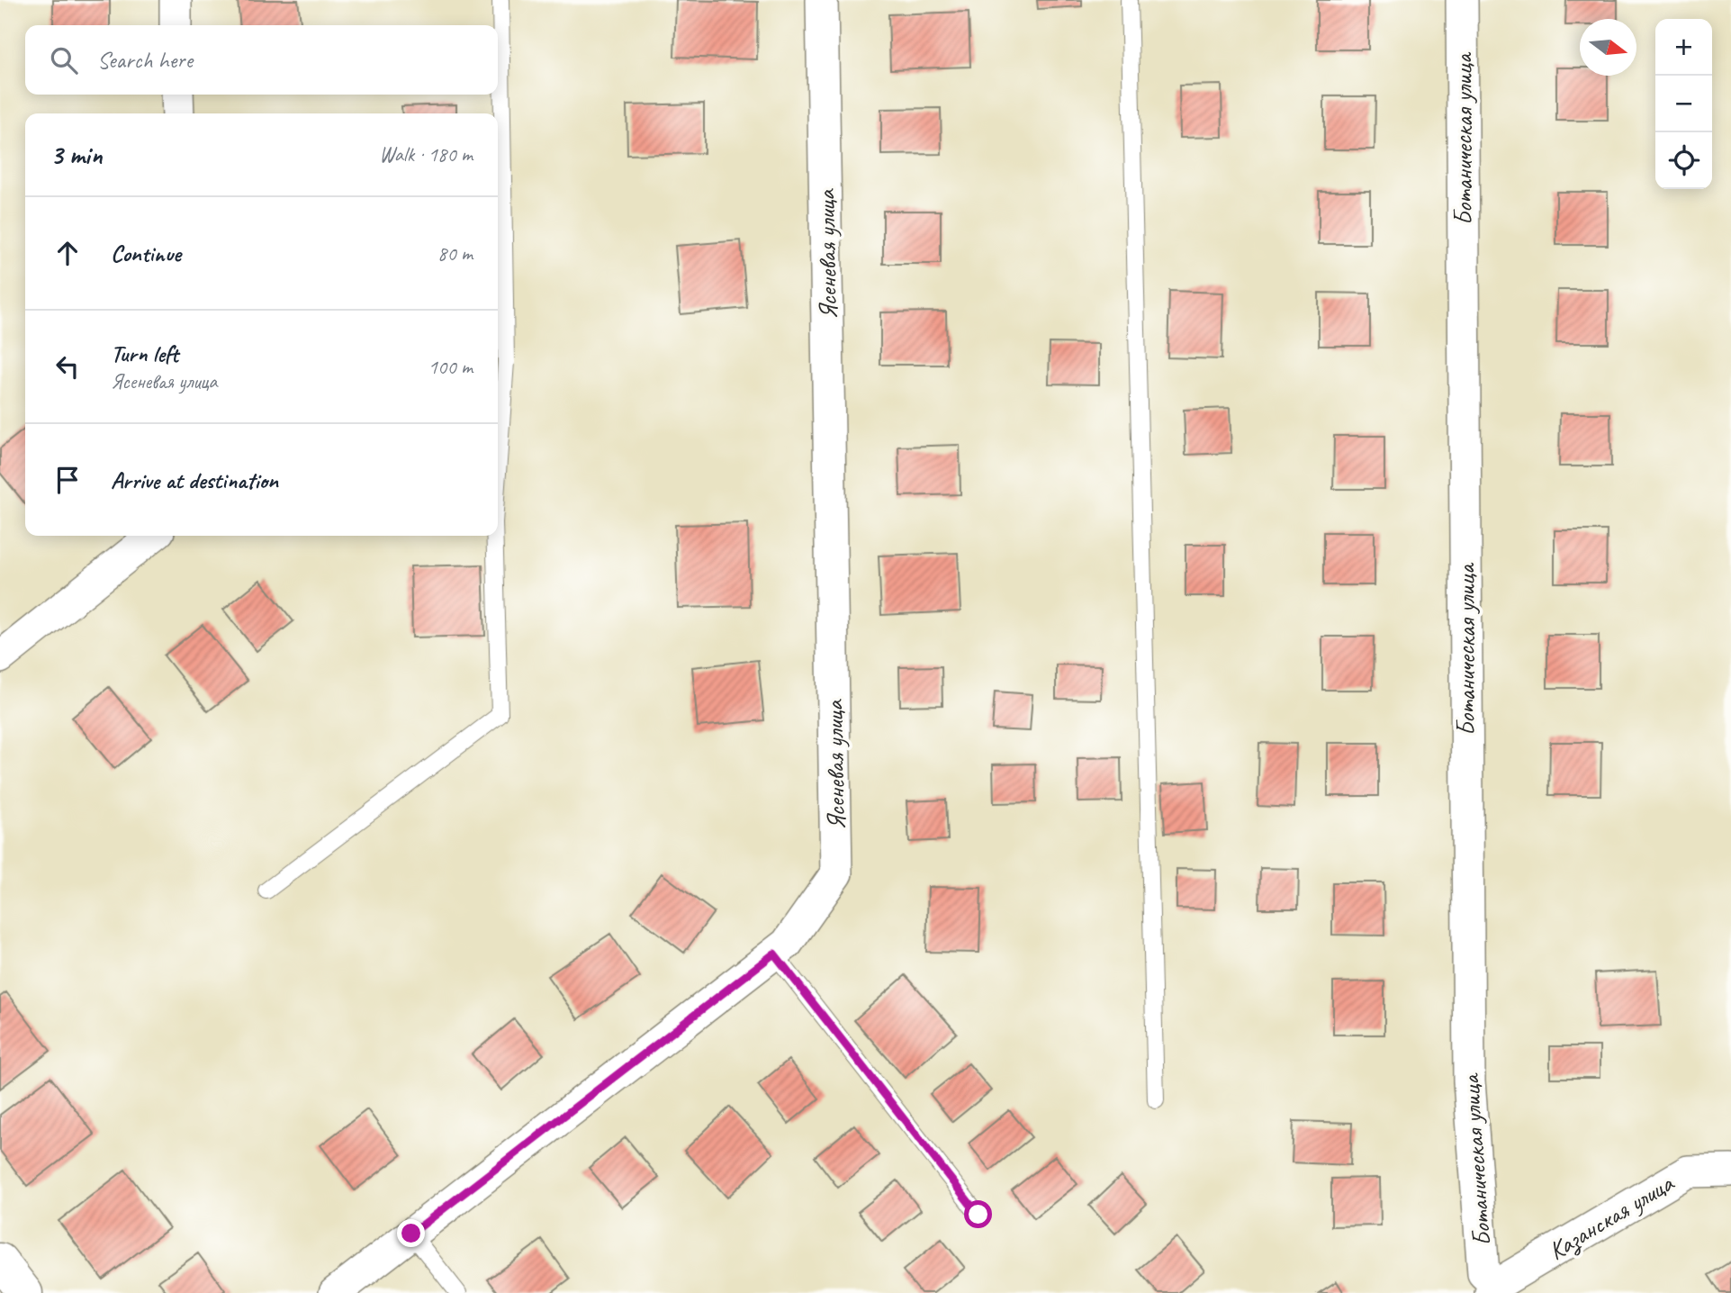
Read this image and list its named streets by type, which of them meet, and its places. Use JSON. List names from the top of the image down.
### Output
{
  "streets": {
    "street": ["Ботаническая улица", "Ясеневая улица", "Казанская улица"]
  },
  "crossings": [
    ["Ботаническая улица", "Казанская улица"]
  ],
  "north": "right",
  "page": {
    "map_buttons": ["+", "−"],
    "search": "Search here",
    "heading": ["3 min", "Walk · 180 m"],
    "list": [
      ["Continue", "80 m"],
      ["Turn left", "Ясеневая улица", "100 m"],
      "Arrive at destination"
    ]
  }
}
